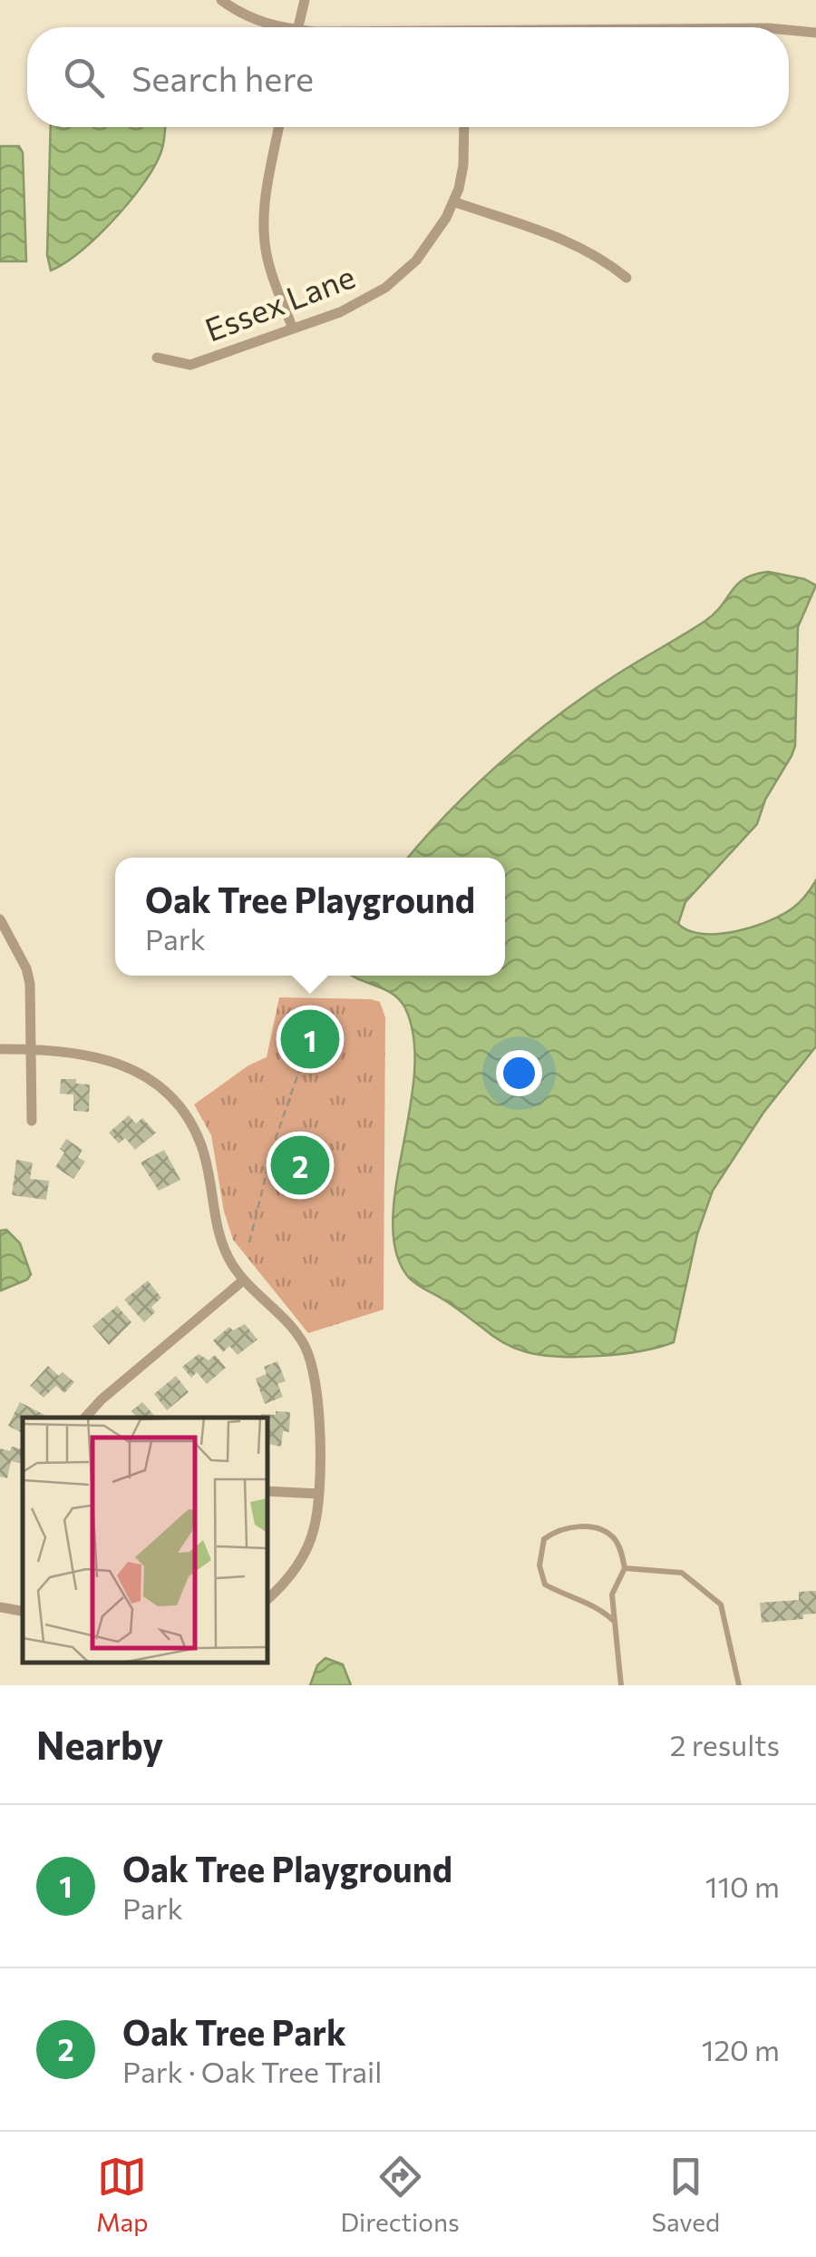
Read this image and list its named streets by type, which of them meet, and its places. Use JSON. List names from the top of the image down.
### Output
{
  "streets": {
    "street": ["Essex Lane"]
  },
  "page": {
    "search": "Search here",
    "popup": ["Oak Tree Playground", "Park"],
    "pins": ["1", "2"],
    "heading": ["Nearby", "2 results"],
    "list": [
      {
        "mark": "1",
        "name": "Oak Tree Playground",
        "note": "Park",
        "value": "110 m"
      },
      {
        "mark": "2",
        "name": "Oak Tree Park",
        "note": "Park · Oak Tree Trail",
        "value": "120 m"
      }
    ],
    "nav": ["Map", "Directions", "Saved"]
  }
}
